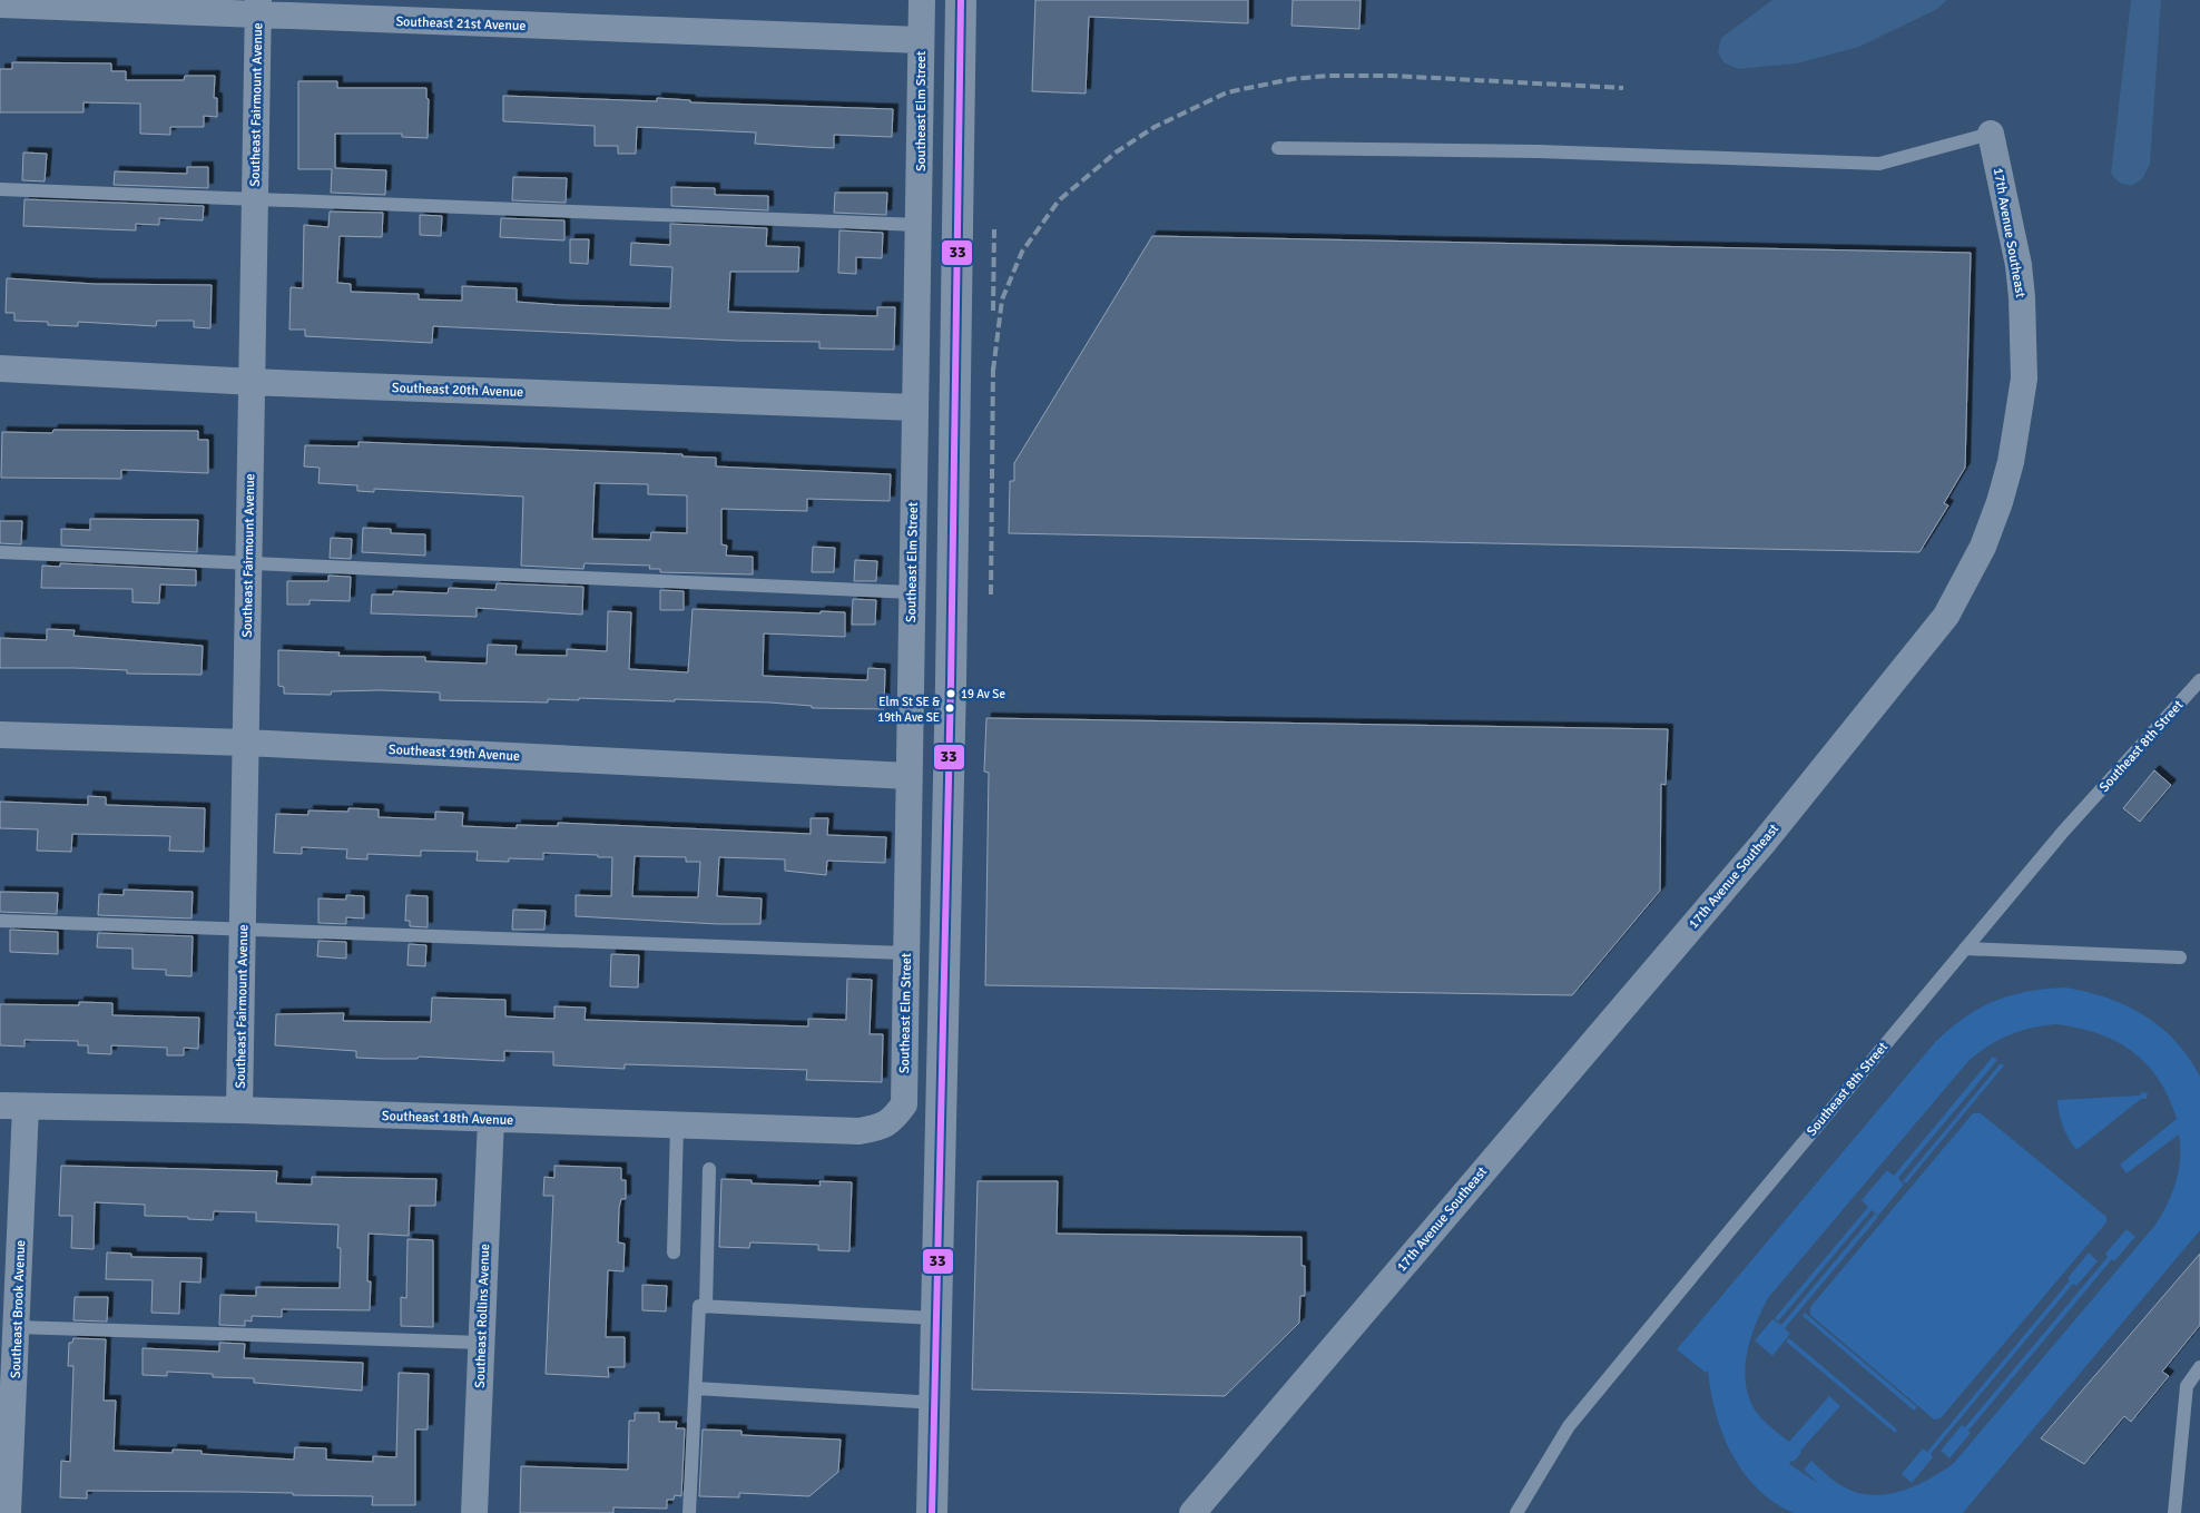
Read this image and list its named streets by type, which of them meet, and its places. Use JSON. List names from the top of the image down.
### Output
{
  "streets": {
    "street": [
      "Southeast 21st Avenue",
      "Southeast Fairmount Avenue",
      "Southeast Elm Street",
      "17th Avenue Southeast",
      "Southeast 20th Avenue",
      "Southeast 19th Avenue",
      "Southeast 18th Avenue",
      "Southeast Brook Avenue",
      "Southeast Rollins Avenue"
    ],
    "lane": ["Southeast 8th Street"]
  },
  "crossings": [
    ["Southeast 21st Avenue", "Southeast Fairmount Avenue"],
    ["Southeast 21st Avenue", "Southeast Elm Street"],
    ["Southeast Fairmount Avenue", "Southeast 20th Avenue"],
    ["Southeast Fairmount Avenue", "Southeast 19th Avenue"],
    ["Southeast Fairmount Avenue", "Southeast 18th Avenue"],
    ["Southeast Elm Street", "Southeast 20th Avenue"],
    ["Southeast Elm Street", "Southeast 19th Avenue"],
    ["Southeast Elm Street", "Southeast 18th Avenue"],
    ["Southeast 18th Avenue", "Southeast Brook Avenue"],
    ["Southeast 18th Avenue", "Southeast Rollins Avenue"]
  ],
  "places": ["19 Av Se", "Elm St SE & 19th Ave SE"],
  "lines": ["transit line 33"]
}
